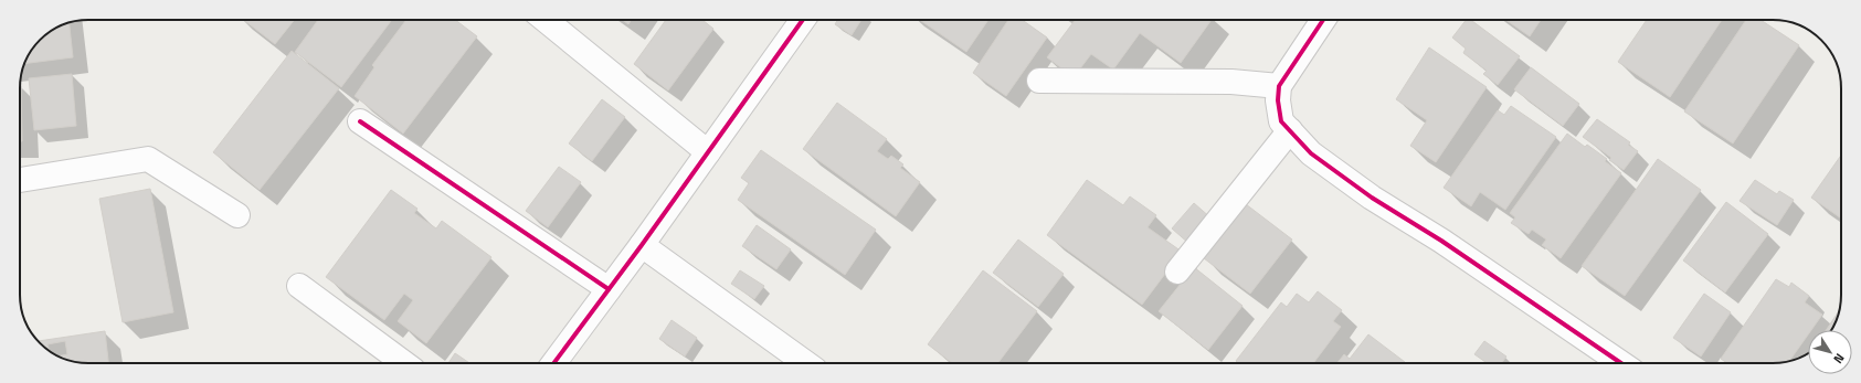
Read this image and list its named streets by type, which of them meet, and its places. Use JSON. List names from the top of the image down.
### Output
{
  "north": "bottom right"
}
